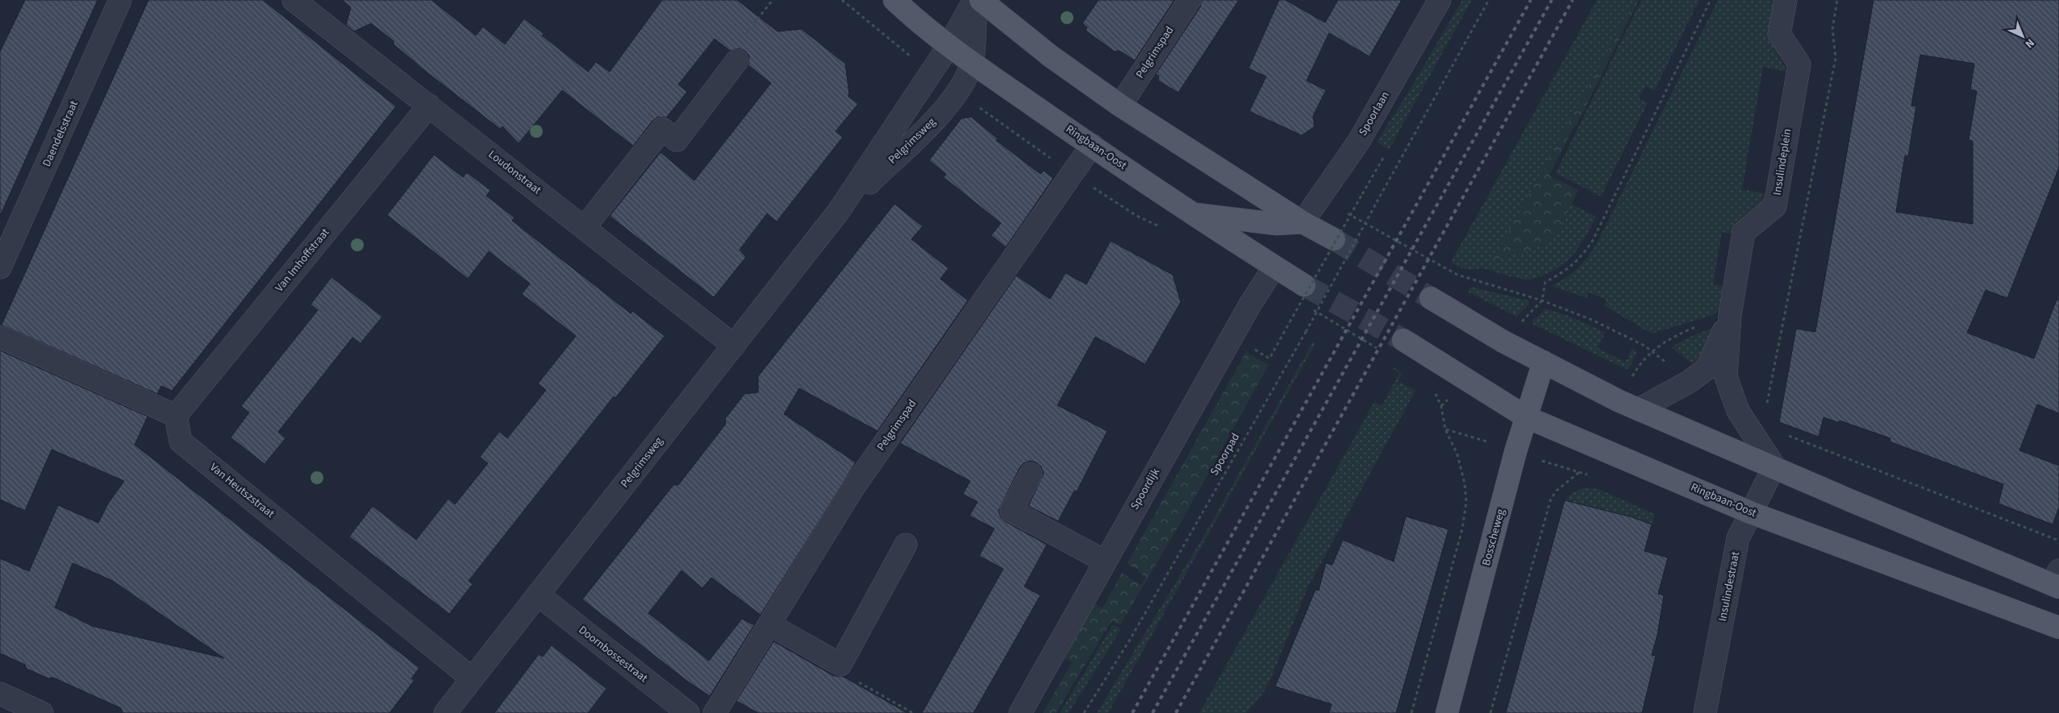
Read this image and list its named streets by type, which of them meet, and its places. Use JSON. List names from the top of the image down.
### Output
{
  "streets": {
    "main road": ["Ringbaan-Oost", "Bosscheweg"],
    "street": [
      "Pelgrimspad",
      "Spoorlaan",
      "Daendelsstraat",
      "Pelgrimsweg",
      "Insulindeplein",
      "Loudonstraat",
      "Van Imhoffstraat",
      "Spoordijk",
      "Van Heutszstraat",
      "Insulindestraat",
      "Doornbossestraat"
    ],
    "path": ["Spoorpad"]
  },
  "crossings": [
    ["Pelgrimspad", "Ringbaan-Oost"],
    ["Pelgrimsweg", "Ringbaan-Oost"],
    ["Pelgrimsweg", "Loudonstraat"],
    ["Pelgrimsweg", "Van Heutszstraat"],
    ["Pelgrimsweg", "Doornbossestraat"],
    ["Ringbaan-Oost", "Spoordijk"],
    ["Ringbaan-Oost", "Bosscheweg"],
    ["Ringbaan-Oost", "Insulindestraat"],
    ["Insulindeplein", "Insulindestraat"],
    ["Loudonstraat", "Van Imhoffstraat"],
    ["Van Imhoffstraat", "Van Heutszstraat"]
  ],
  "north": "bottom right"
}
